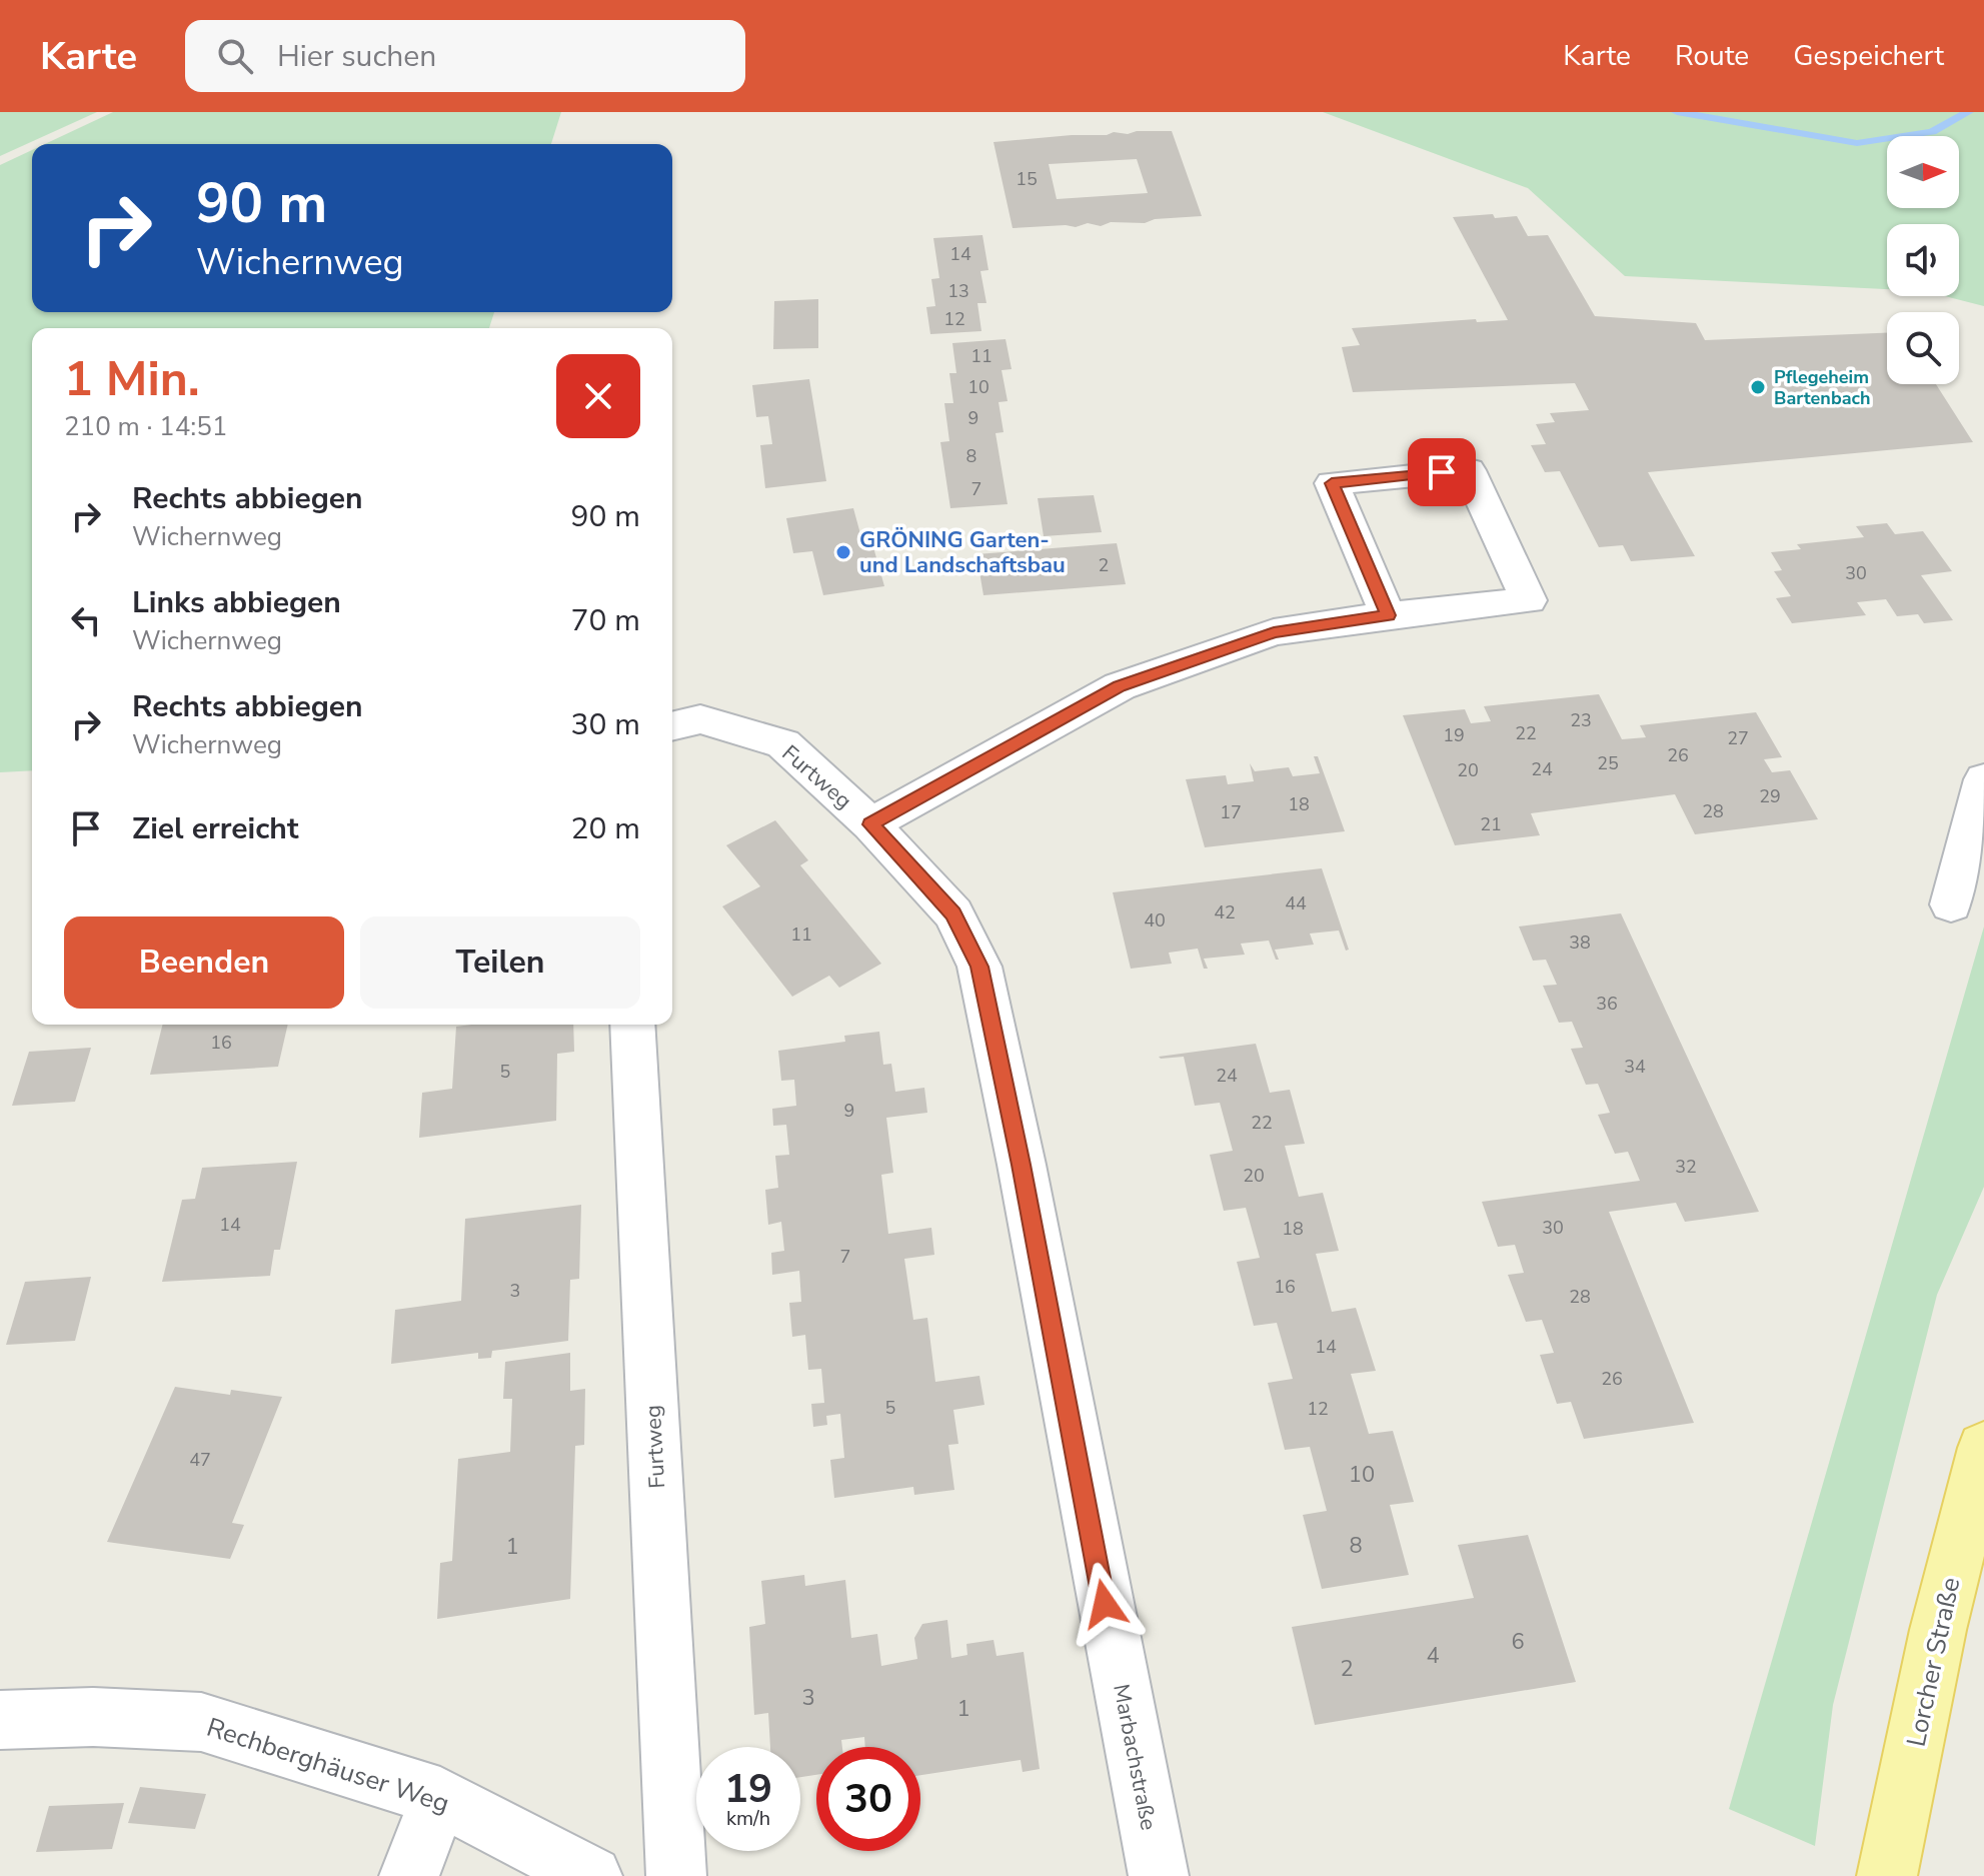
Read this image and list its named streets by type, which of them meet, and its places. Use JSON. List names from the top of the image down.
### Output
{
  "streets": {
    "main road": ["Lorcher Straße"],
    "street": ["Furtweg", "Marbachstraße", "Rechberghäuser Weg"]
  },
  "crossings": [
    ["Furtweg", "Marbachstraße"]
  ],
  "places": ["Pflegeheim Bartenbach", "GRÖNING Garten- und Landschaftsbau"],
  "house_numbers": [
    "15",
    "14",
    "13",
    "12",
    "11",
    "10",
    "9",
    "8",
    "7",
    "2",
    "30",
    "23",
    "22",
    "19",
    "27",
    "26",
    "25",
    "24",
    "20",
    "29",
    "18",
    "28",
    "17",
    "21",
    "44",
    "42",
    "40",
    "11",
    "38",
    "36",
    "16",
    "34",
    "5",
    "24",
    "9",
    "22",
    "32",
    "20",
    "14",
    "30",
    "18",
    "7",
    "16",
    "3",
    "28",
    "14",
    "26",
    "5",
    "12",
    "47",
    "10",
    "8",
    "1",
    "6",
    "4",
    "2",
    "3",
    "1"
  ],
  "north": "right",
  "page": {
    "header": "Karte",
    "search": "Hier suchen",
    "nav": ["Karte", "Route", "Gespeichert"],
    "turn": ["90 m", "Wichernweg"],
    "heading": ["1 Min.", "210 m · 14:51"],
    "list": [
      {
        "name": "Rechts abbiegen",
        "note": "Wichernweg",
        "value": "90 m"
      },
      {
        "name": "Links abbiegen",
        "note": "Wichernweg",
        "value": "70 m"
      },
      {
        "name": "Rechts abbiegen",
        "note": "Wichernweg",
        "value": "30 m"
      },
      {
        "name": "Ziel erreicht",
        "value": "20 m"
      }
    ],
    "buttons": ["Beenden", "Teilen"],
    "speed": "19 km/h",
    "limit": "30"
  }
}
